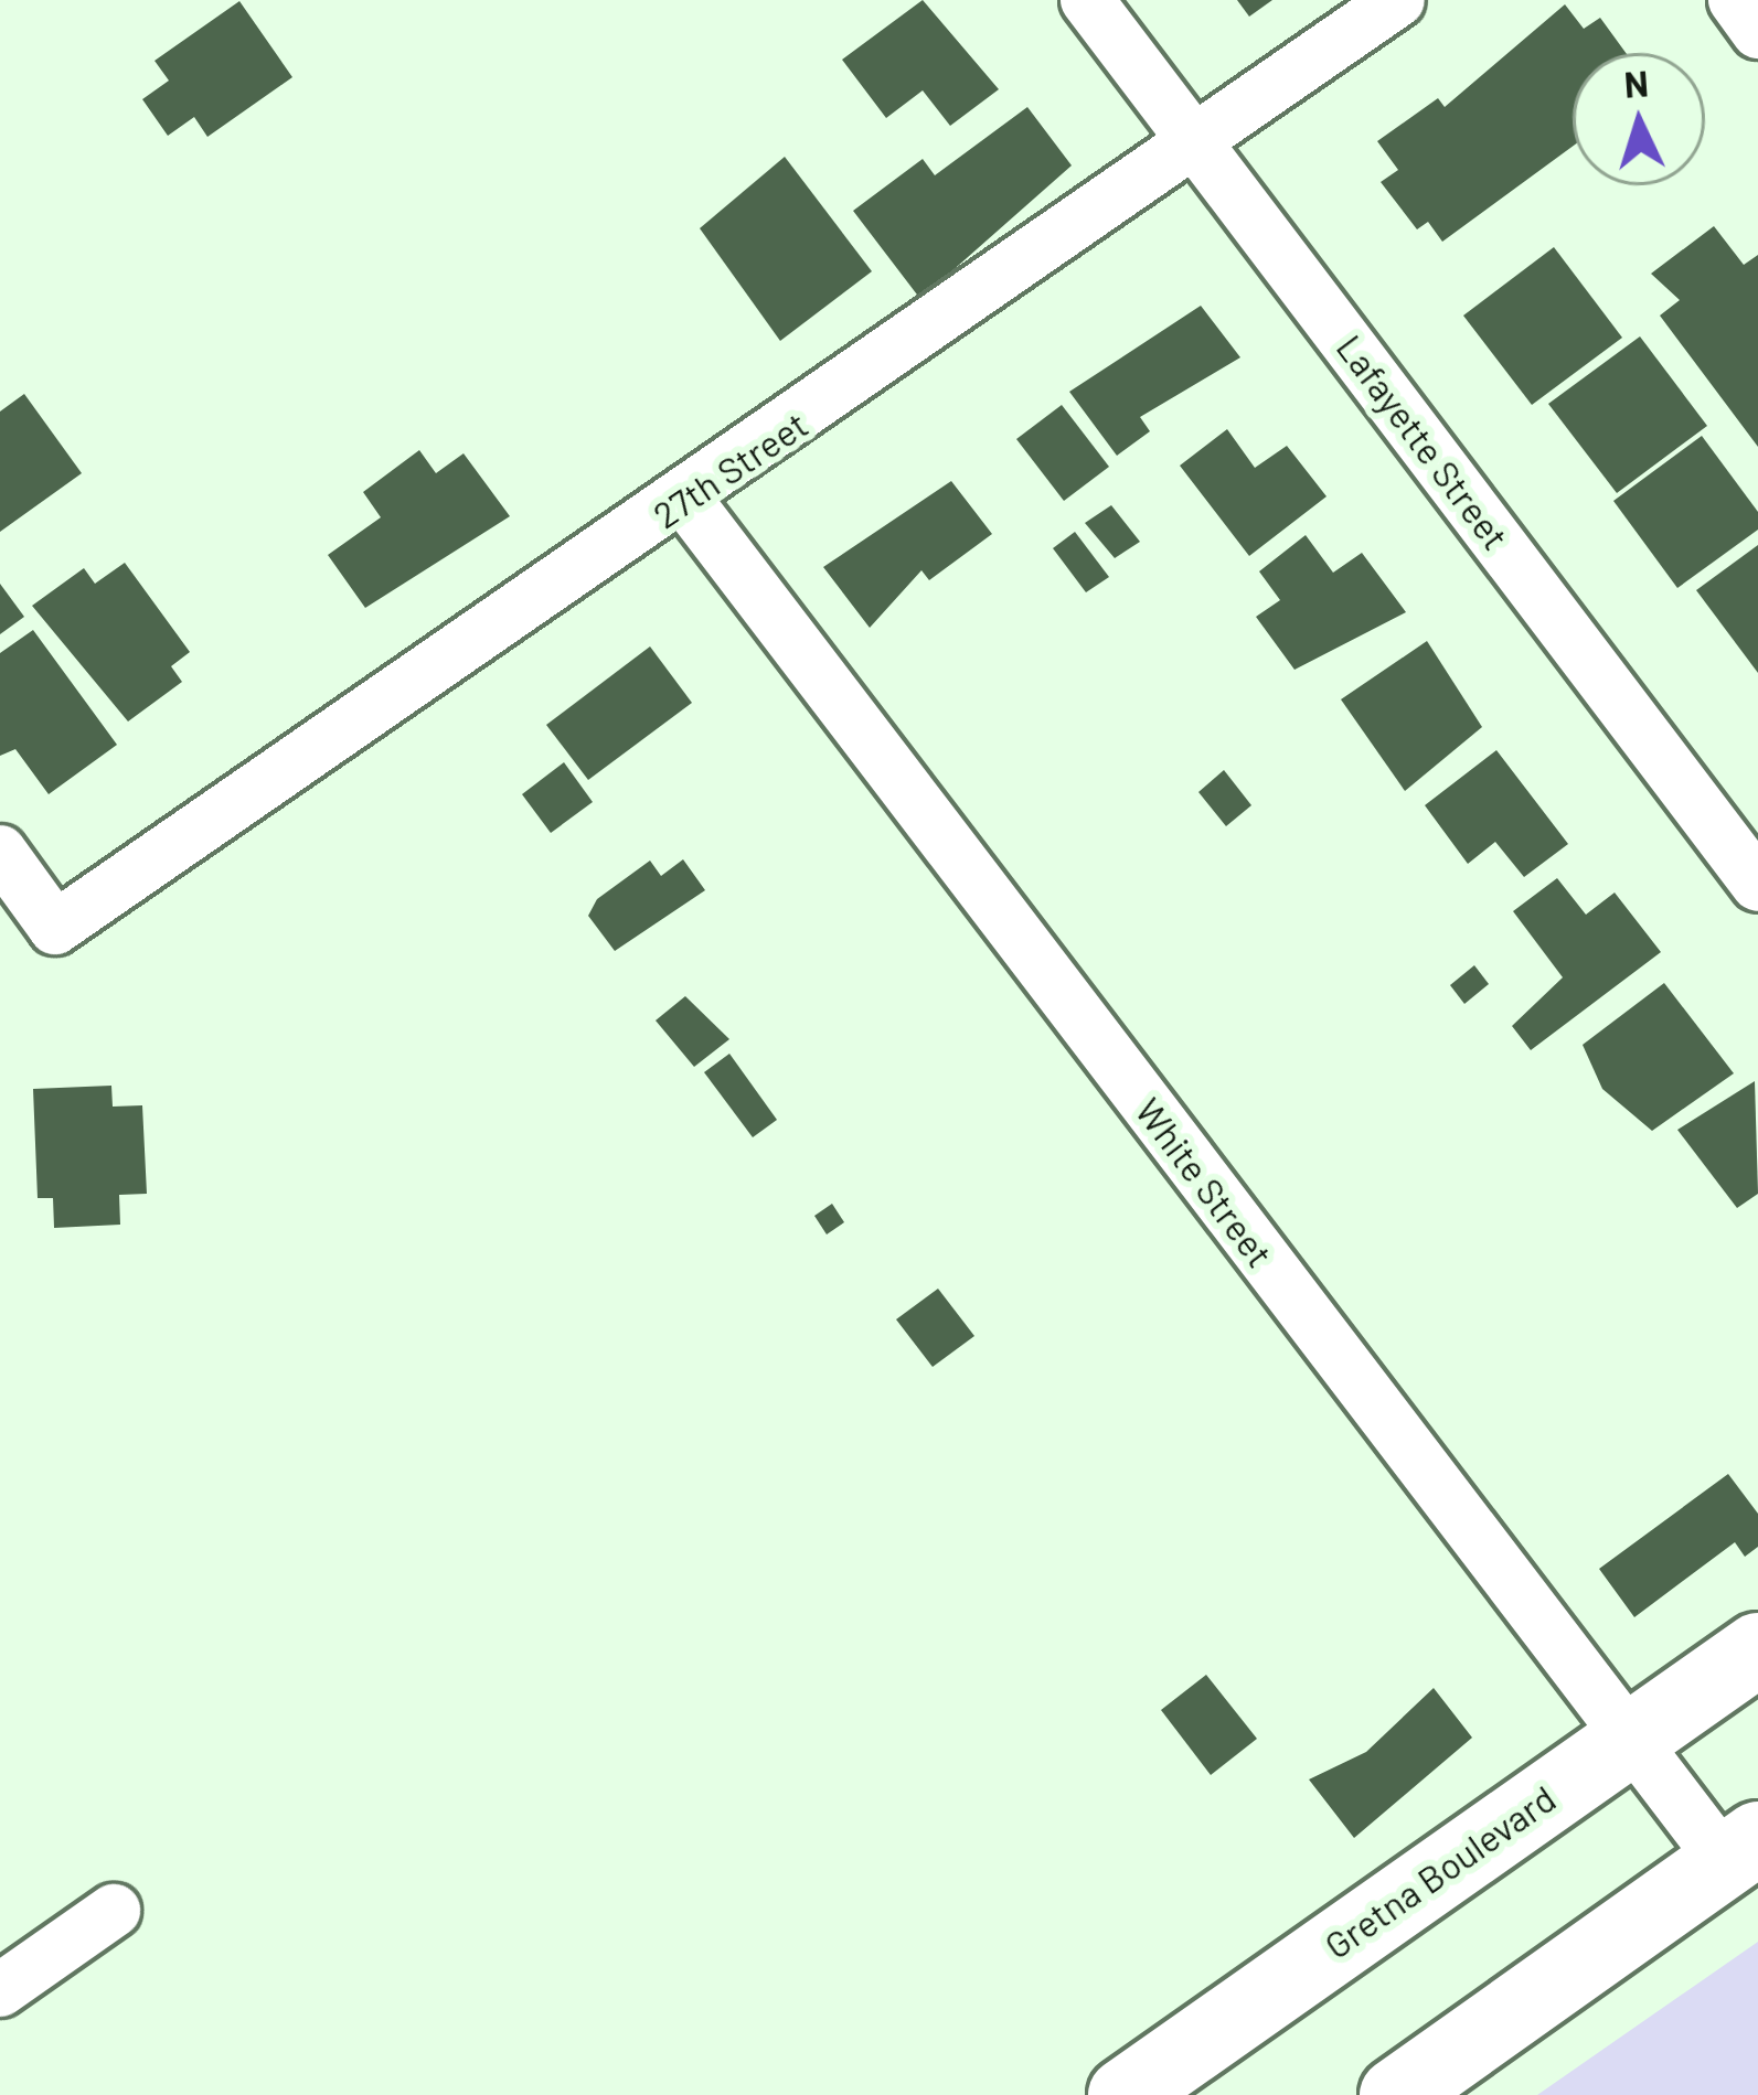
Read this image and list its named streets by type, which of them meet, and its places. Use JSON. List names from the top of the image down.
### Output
{
  "streets": {
    "street": [
      "Lafayette Street",
      "27th Street",
      "White Street",
      "Gretna Boulevard"
    ]
  },
  "crossings": [
    ["Lafayette Street", "27th Street"],
    ["27th Street", "White Street"],
    ["White Street", "Gretna Boulevard"]
  ],
  "north": "top"
}
